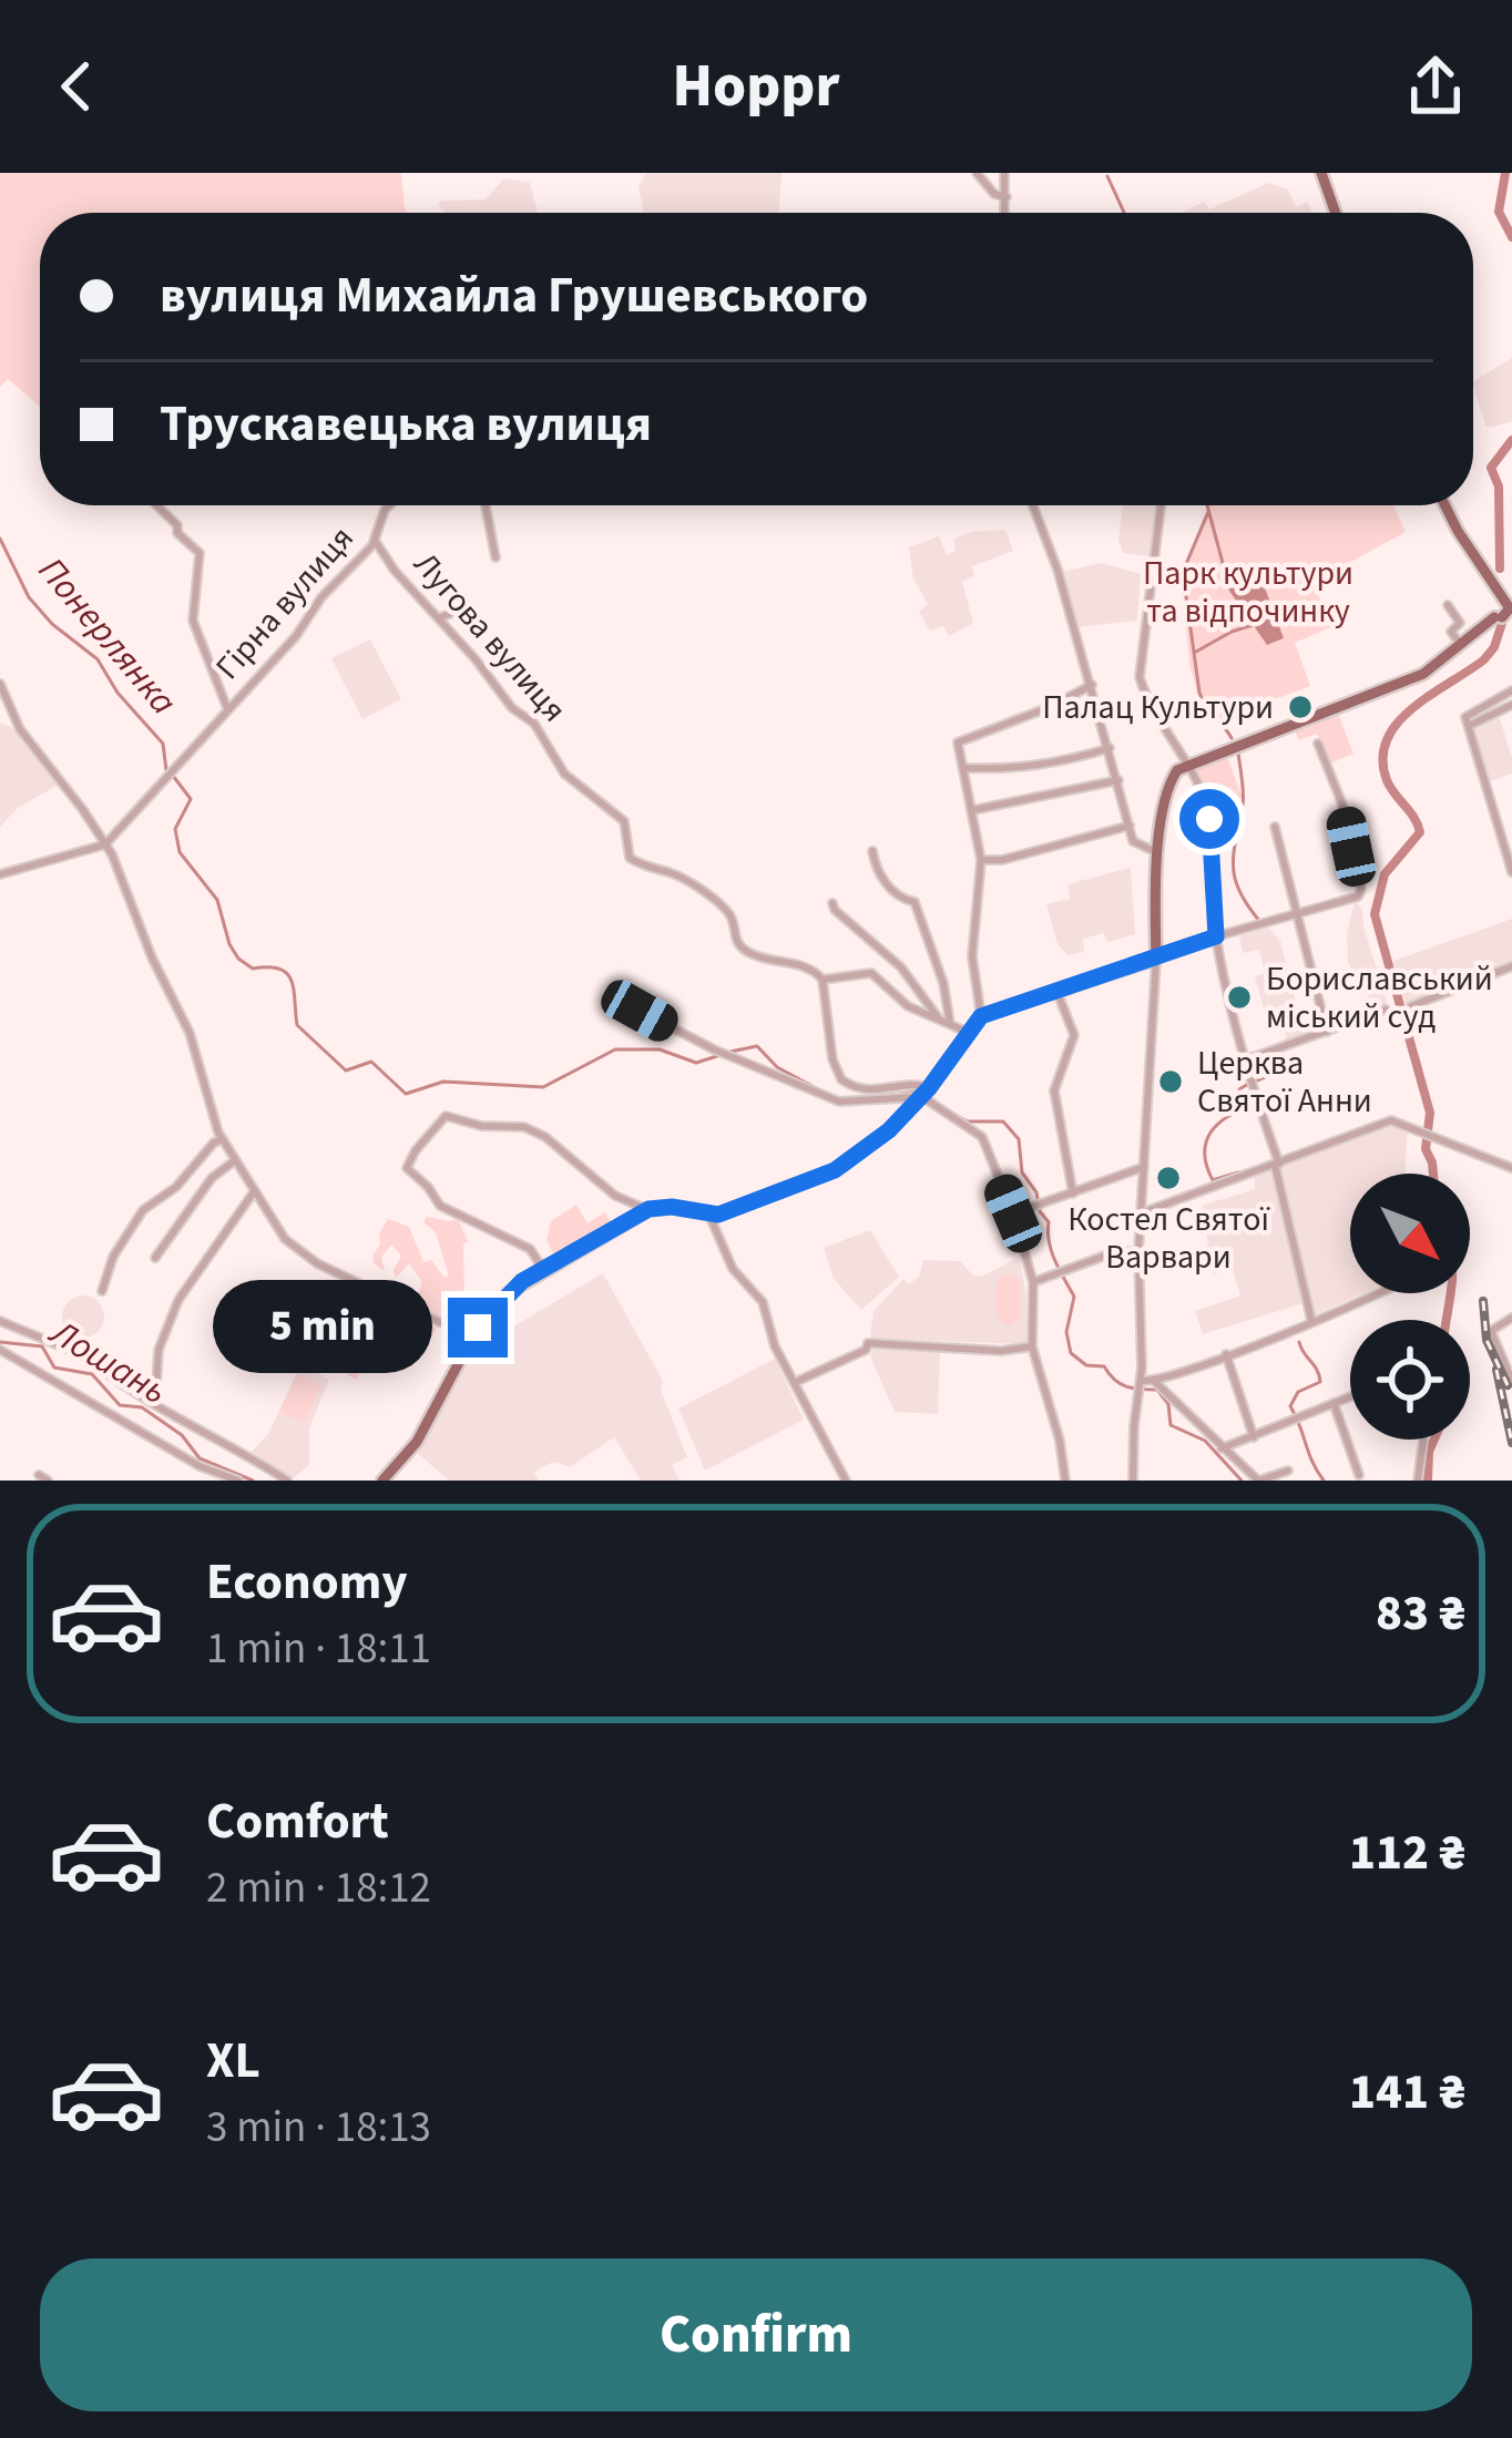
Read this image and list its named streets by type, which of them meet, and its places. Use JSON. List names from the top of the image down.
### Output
{
  "streets": {
    "street": ["Гірна вулиця", "Лугова вулиця"]
  },
  "crossings": [
    ["Гірна вулиця", "Лугова вулиця"]
  ],
  "water": ["Понерлянка", "Лошань"],
  "parks": ["Парк культури та відпочинку"],
  "places": [
    "Палац Культури",
    "Бориславський міський суд",
    "Церква Святої Анни",
    "Костел Святої Варвари"
  ],
  "north": "bottom right",
  "page": {
    "header": "Hoppr",
    "banner": ["вулиця Михайла Грушевського", "Трускавецька вулиця"],
    "bubble": "5 min",
    "list": [
      {
        "name": "Economy",
        "note": "1 min · 18:11",
        "value": "83 ₴"
      },
      {
        "name": "Comfort",
        "note": "2 min · 18:12",
        "value": "112 ₴"
      },
      {
        "name": "XL",
        "note": "3 min · 18:13",
        "value": "141 ₴"
      }
    ],
    "buttons": "Confirm"
  }
}
